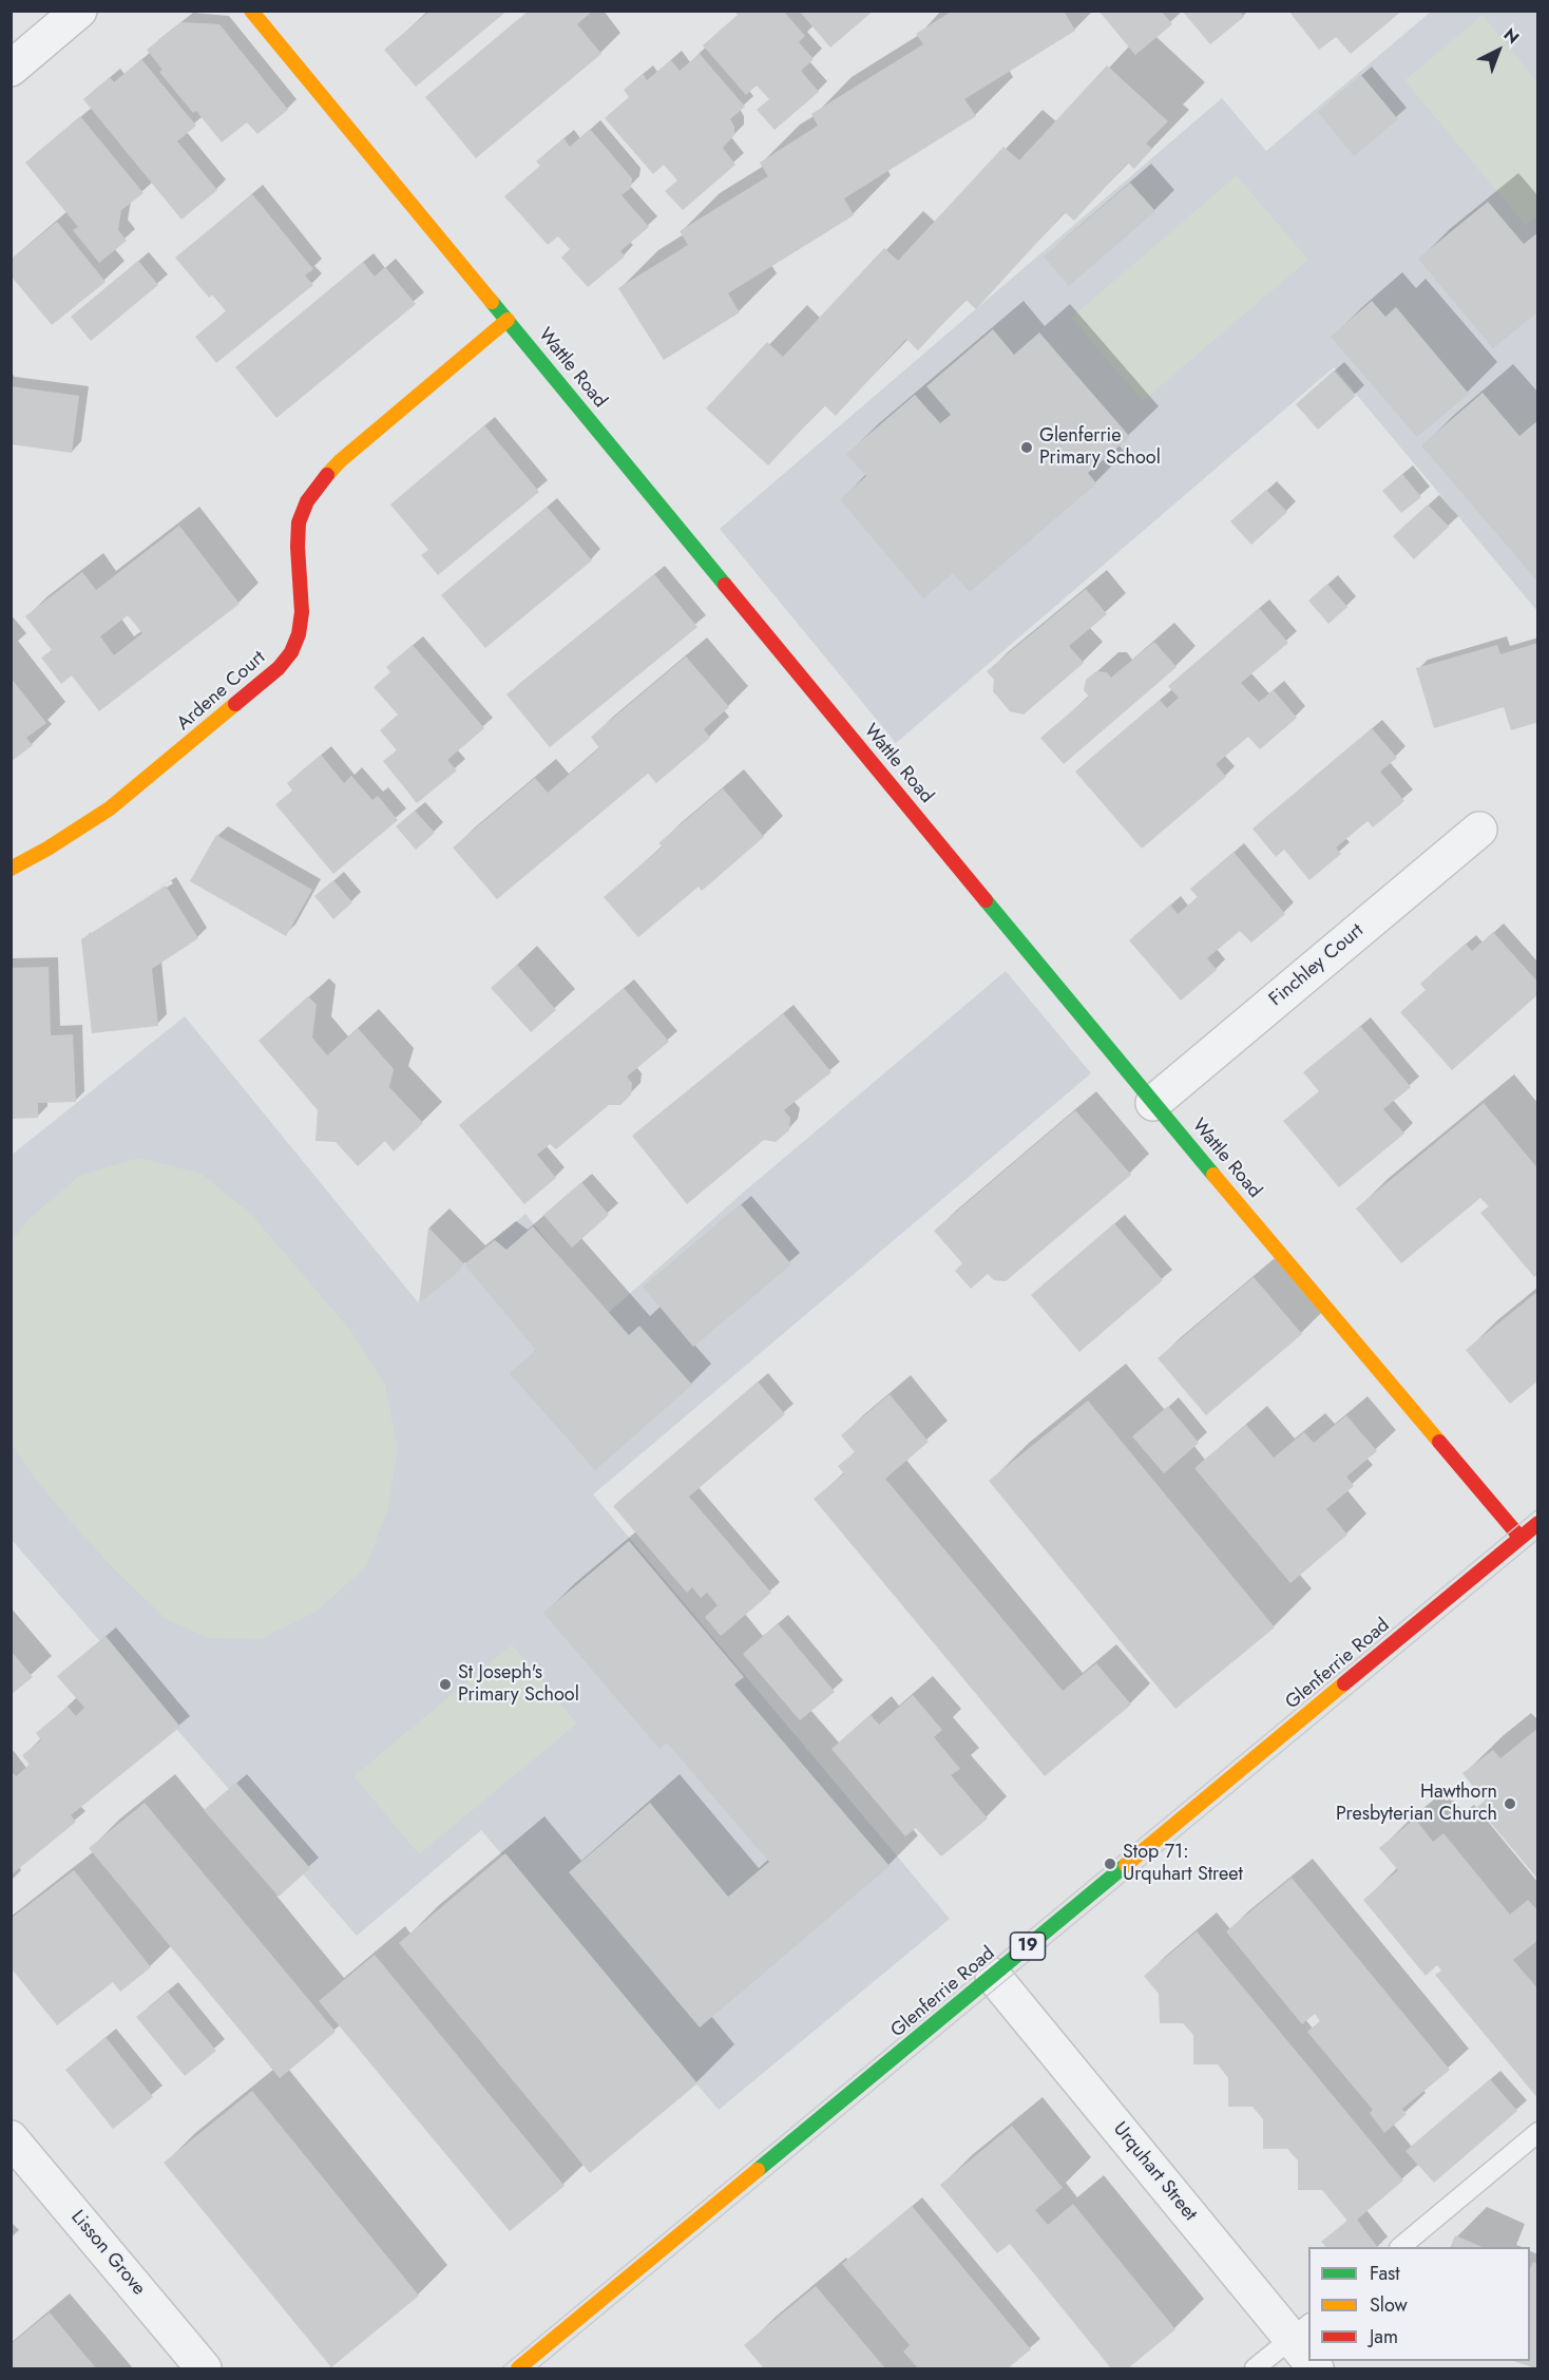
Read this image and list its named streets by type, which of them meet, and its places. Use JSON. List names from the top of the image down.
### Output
{
  "streets": {
    "street": [
      "Wattle Road",
      "Ardene Court",
      "Finchley Court",
      "Glenferrie Road",
      "19",
      "Urquhart Street",
      "Lisson Grove"
    ]
  },
  "crossings": [
    ["Wattle Road", "Ardene Court"],
    ["Wattle Road", "Finchley Court"],
    ["Wattle Road", "Glenferrie Road"],
    ["Glenferrie Road", "Urquhart Street"]
  ],
  "places": [
    "Glenferrie Primary School",
    "St Joseph's Primary School",
    "Hawthorn Presbyterian Church",
    "Stop 71: Urquhart Street"
  ],
  "legend": ["Fast", "Slow", "Jam"],
  "north": "top right"
}
